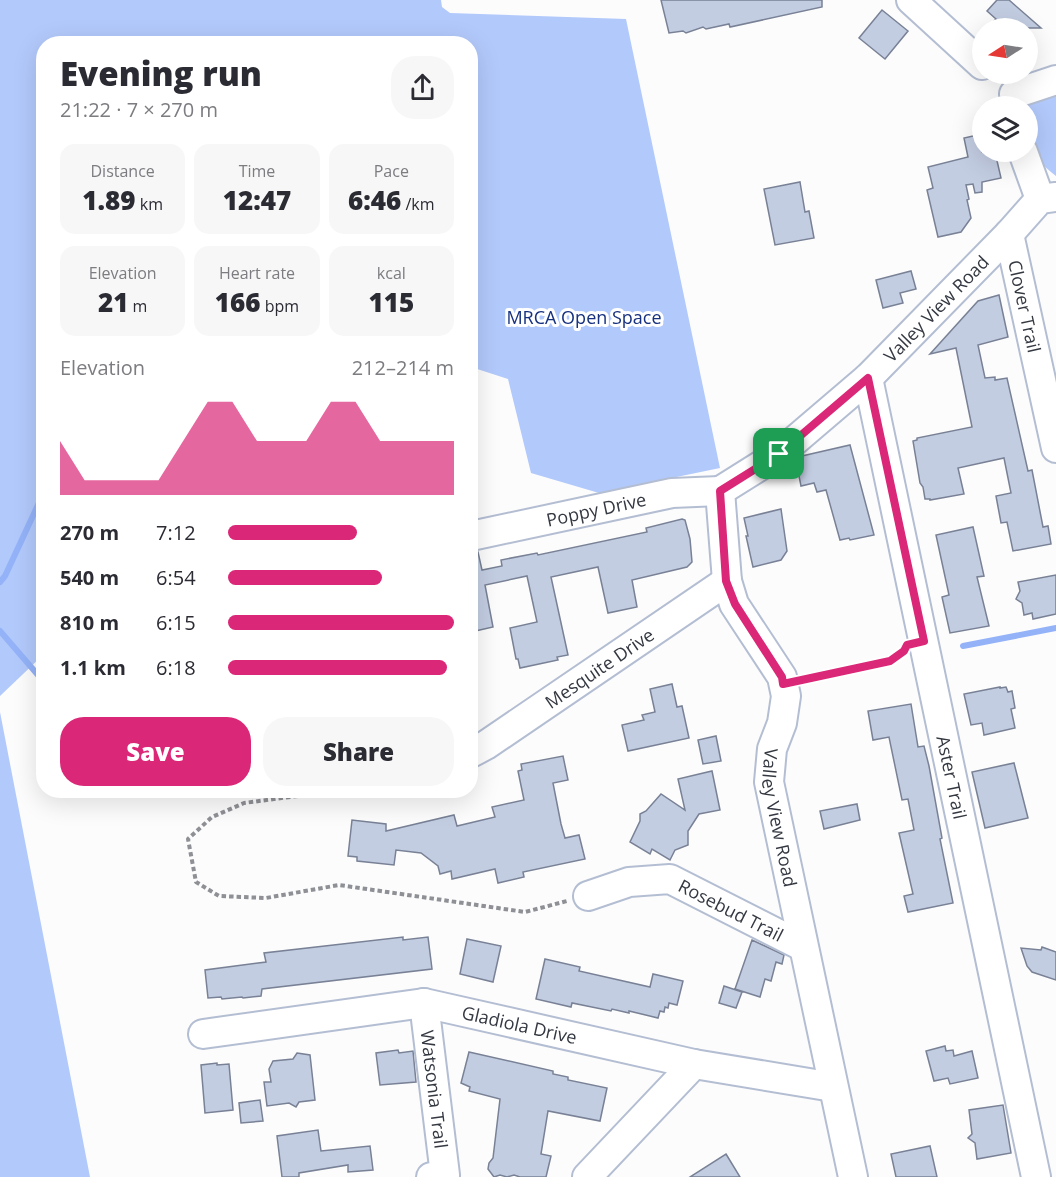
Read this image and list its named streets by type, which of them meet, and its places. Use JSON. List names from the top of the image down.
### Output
{
  "streets": {
    "street": [
      "Clover Trail",
      "Valley View Road",
      "Poppy Drive",
      "Mesquite Drive",
      "Aster Trail",
      "Rosebud Trail",
      "Gladiola Drive",
      "Watsonia Trail"
    ]
  },
  "crossings": [
    ["Clover Trail", "Valley View Road"],
    ["Valley View Road", "Poppy Drive"],
    ["Valley View Road", "Mesquite Drive"],
    ["Valley View Road", "Aster Trail"],
    ["Valley View Road", "Rosebud Trail"],
    ["Valley View Road", "Gladiola Drive"],
    ["Gladiola Drive", "Watsonia Trail"]
  ],
  "parks": ["MRCA Open Space"],
  "north": "left",
  "page": {
    "heading": ["Evening run", "21:22 · 7 × 270 m"],
    "stats": [
      ["Distance", "1.89 km"],
      ["Time", "12:47"],
      ["Pace", "6:46 /km"],
      ["Elevation", "21 m"],
      ["Heart rate", "166 bpm"],
      ["kcal", "115"]
    ],
    "chart": ["Elevation", "212–214 m"],
    "list": [
      {
        "name": "270 m",
        "note": "7:12"
      },
      {
        "name": "540 m",
        "note": "6:54"
      },
      {
        "name": "810 m",
        "note": "6:15"
      },
      {
        "name": "1.1 km",
        "note": "6:18"
      }
    ],
    "buttons": ["Save", "Share"]
  }
}
